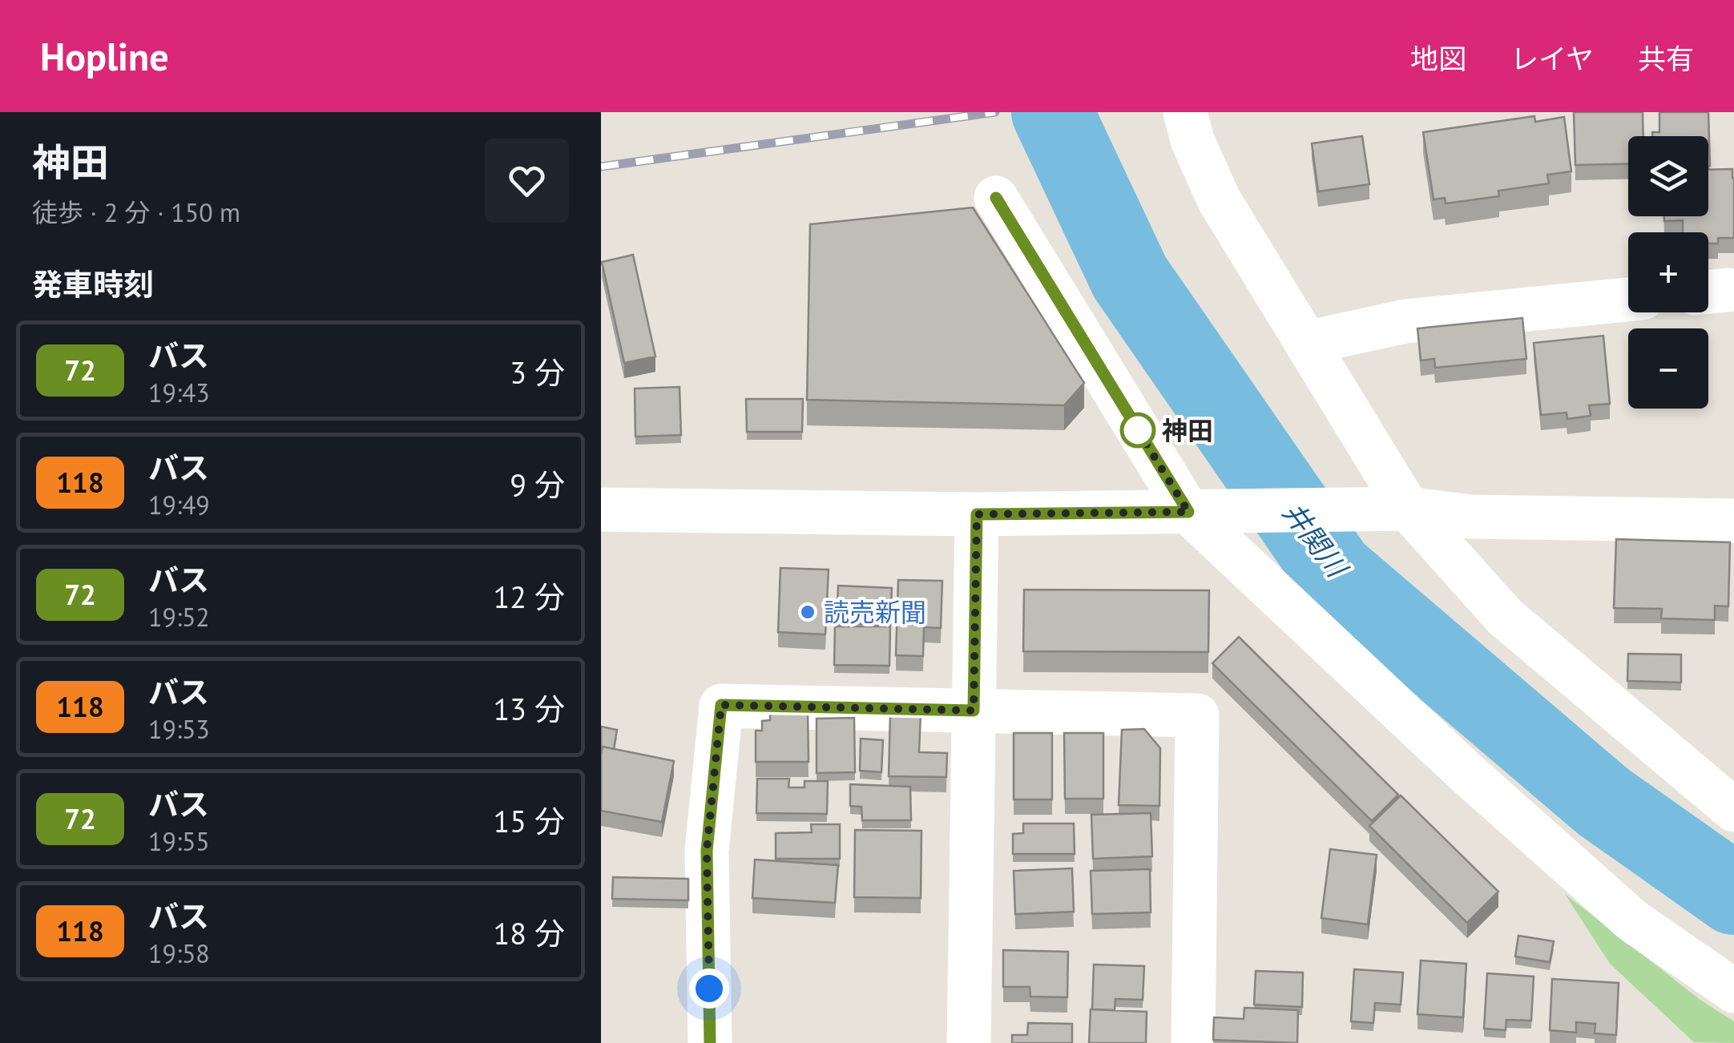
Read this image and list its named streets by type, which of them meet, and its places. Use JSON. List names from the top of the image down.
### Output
{
  "water": ["井関川"],
  "places": ["神田", "読売新聞"],
  "lines": ["bus line 72"],
  "page": {
    "header": "Hopline",
    "nav": ["地図", "レイヤ", "共有"],
    "heading": [
      ["神田", "徒歩 · 2 分 · 150 m"],
      "発車時刻"
    ],
    "map_buttons": ["+", "−"],
    "list": [
      {
        "mark": "72",
        "name": "バス",
        "note": "19:43",
        "value": "3 分"
      },
      {
        "mark": "118",
        "name": "バス",
        "note": "19:49",
        "value": "9 分"
      },
      {
        "mark": "72",
        "name": "バス",
        "note": "19:52",
        "value": "12 分"
      },
      {
        "mark": "118",
        "name": "バス",
        "note": "19:53",
        "value": "13 分"
      },
      {
        "mark": "72",
        "name": "バス",
        "note": "19:55",
        "value": "15 分"
      },
      {
        "mark": "118",
        "name": "バス",
        "note": "19:58",
        "value": "18 分"
      }
    ]
  }
}
